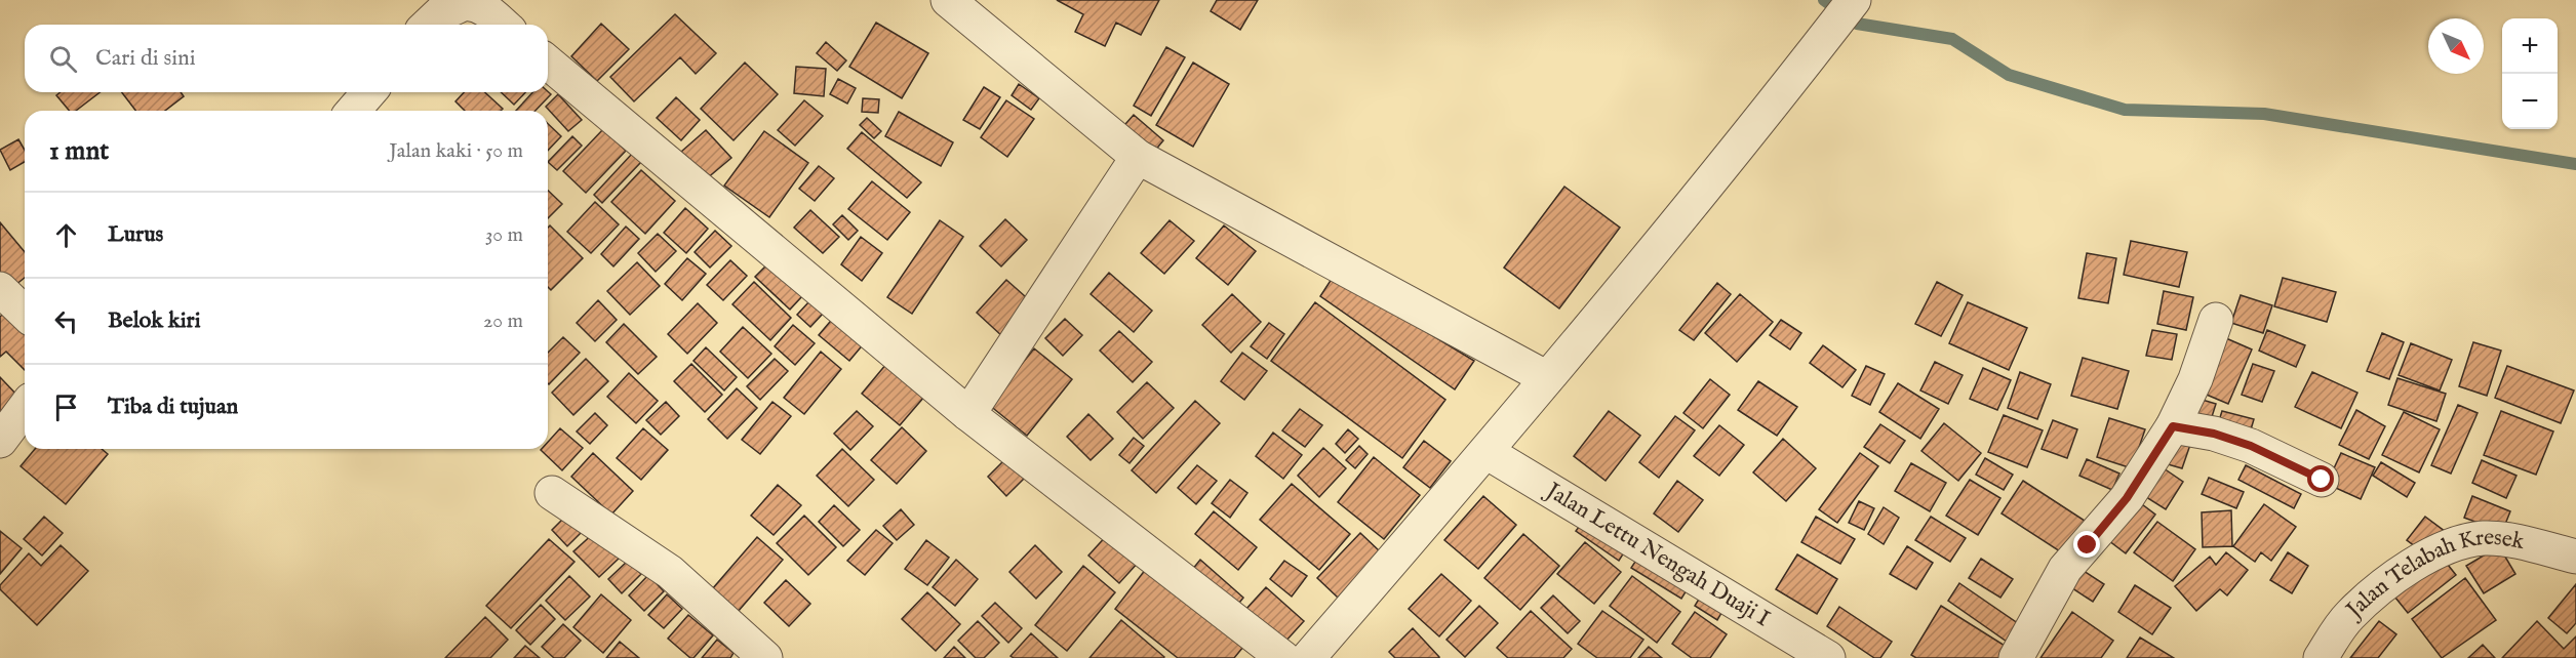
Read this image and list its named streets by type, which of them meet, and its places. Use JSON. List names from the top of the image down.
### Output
{
  "streets": {
    "street": ["Jalan Lettu Nengah Duaji I", "Jalan Telabah Kresek"]
  },
  "north": "bottom right",
  "page": {
    "map_buttons": ["+", "−"],
    "search": "Cari di sini",
    "heading": ["1 mnt", "Jalan kaki · 50 m"],
    "list": [
      ["Lurus", "30 m"],
      ["Belok kiri", "20 m"],
      "Tiba di tujuan"
    ]
  }
}
